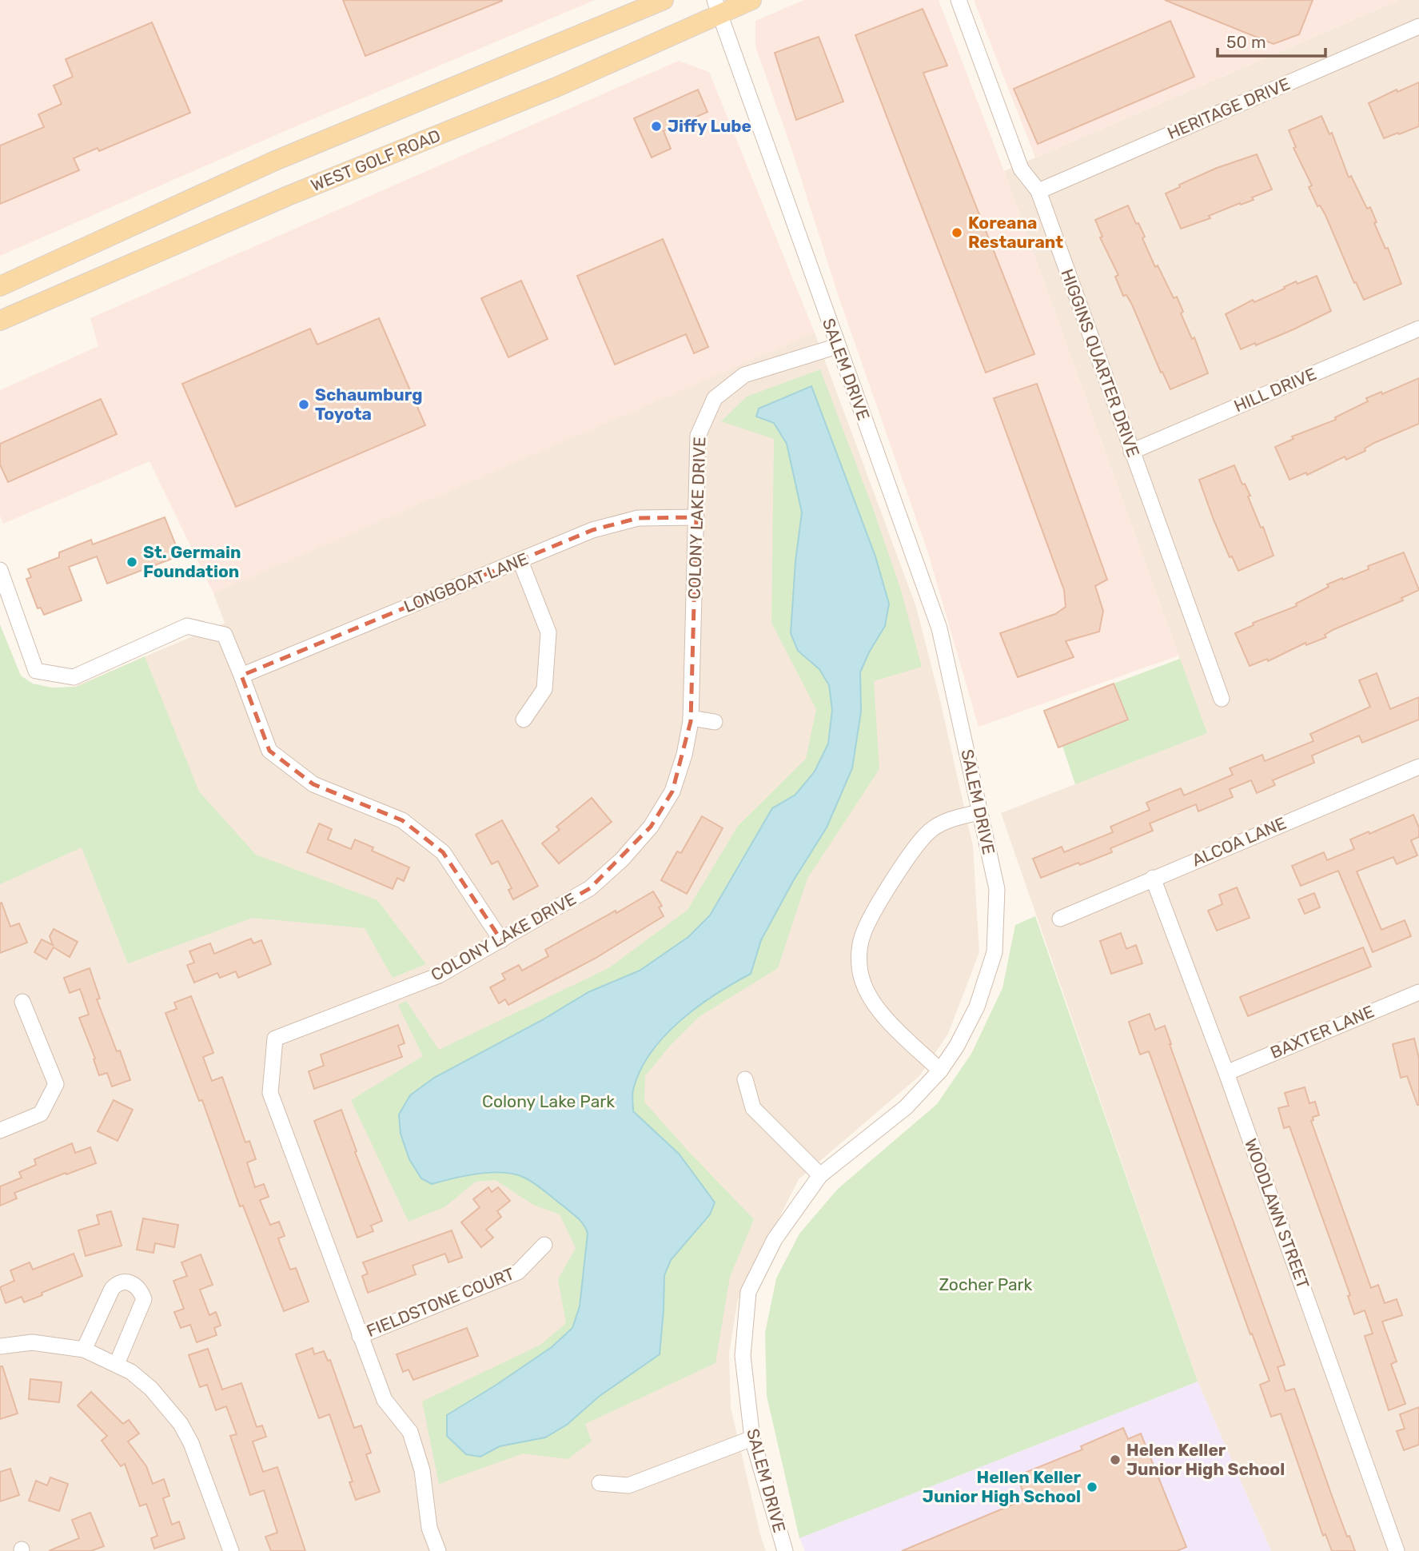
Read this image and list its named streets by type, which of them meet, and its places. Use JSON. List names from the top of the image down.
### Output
{
  "streets": {
    "main road": ["WEST GOLF ROAD"],
    "street": [
      "HERITAGE DRIVE",
      "HIGGINS QUARTER DRIVE",
      "SALEM DRIVE",
      "HILL DRIVE",
      "COLONY LAKE DRIVE",
      "LONGBOAT LANE",
      "ALCOA LANE",
      "BAXTER LANE",
      "WOODLAWN STREET",
      "FIELDSTONE COURT"
    ]
  },
  "crossings": [
    ["HERITAGE DRIVE", "HIGGINS QUARTER DRIVE"],
    ["WEST GOLF ROAD", "SALEM DRIVE"],
    ["HIGGINS QUARTER DRIVE", "HILL DRIVE"],
    ["SALEM DRIVE", "COLONY LAKE DRIVE"],
    ["COLONY LAKE DRIVE", "LONGBOAT LANE"],
    ["COLONY LAKE DRIVE", "FIELDSTONE COURT"],
    ["ALCOA LANE", "WOODLAWN STREET"],
    ["BAXTER LANE", "WOODLAWN STREET"]
  ],
  "parks": ["Colony Lake Park", "Zocher Park"],
  "places": [
    "Jiffy Lube",
    "Koreana Restaurant",
    "Schaumburg Toyota",
    "St. Germain Foundation",
    "Helen Keller Junior High School",
    "Hellen Keller Junior High School"
  ],
  "scale_bar": "50 m"
}
